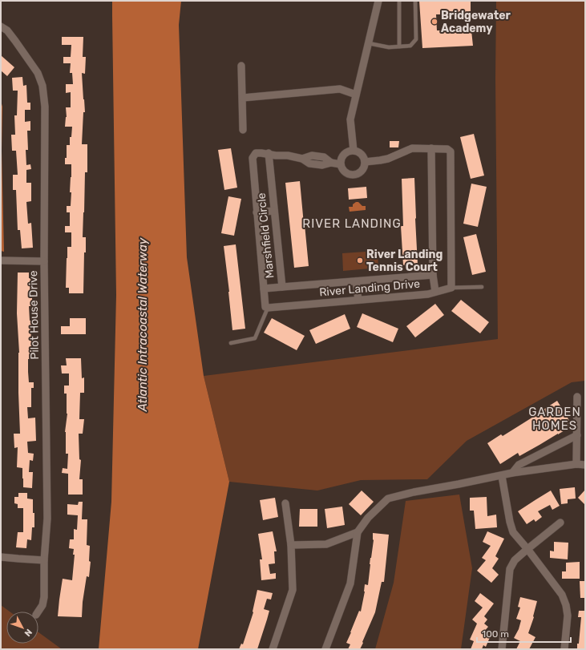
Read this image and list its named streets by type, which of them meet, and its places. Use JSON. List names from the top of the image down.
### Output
{
  "streets": {
    "street": ["Marshfield Circle", "River Landing Drive", "Pilot House Drive"]
  },
  "districts": ["RIVER LANDING", "GARDEN HOMES"],
  "water": ["Atlantic Intracoastal Waterway"],
  "places": ["Bridgewater Academy", "River Landing Tennis Court"],
  "scale_bar": "100 m",
  "north": "bottom right"
}
